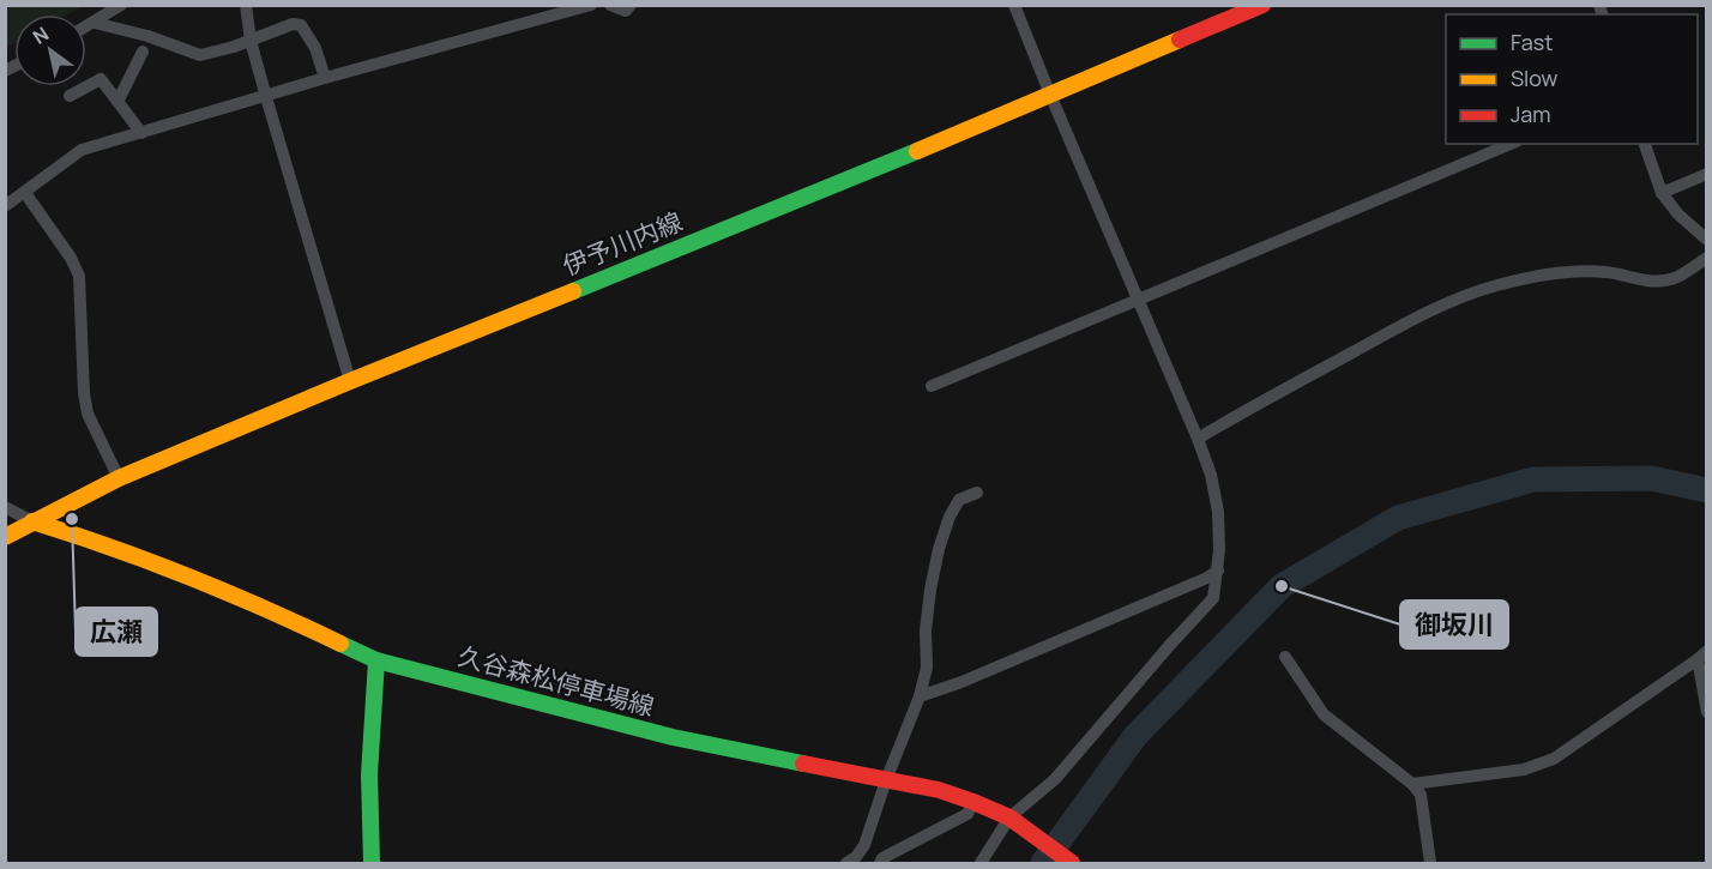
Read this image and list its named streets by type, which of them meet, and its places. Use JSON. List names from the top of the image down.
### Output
{
  "streets": {
    "main road": ["伊予川内線", "久谷森松停車場線"]
  },
  "crossings": [
    ["伊予川内線", "久谷森松停車場線"]
  ],
  "places": ["広瀬", "御坂川"],
  "legend": ["Fast", "Slow", "Jam"],
  "north": "top left"
}
